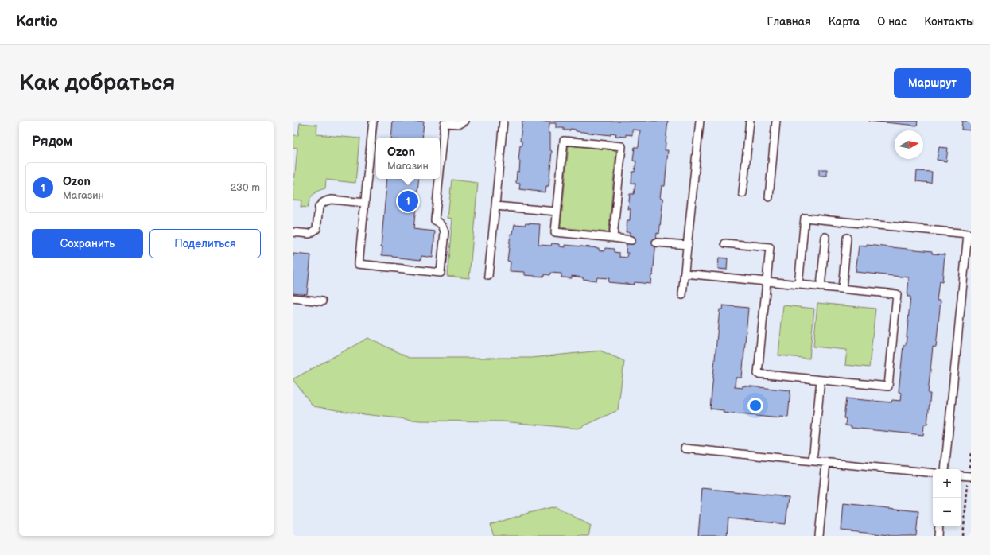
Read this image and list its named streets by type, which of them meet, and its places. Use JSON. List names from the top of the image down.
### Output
{
  "north": "right",
  "page": {
    "header": "Kartio",
    "nav": [
      "Главная",
      "Карта",
      "О нас",
      "Контакты"
    ],
    "buttons": [
      "Маршрут",
      ["Сохранить", "Поделиться"]
    ],
    "title": "Как добраться",
    "heading": "Рядом",
    "popup": ["Ozon", "Магазин"],
    "list": [
      {
        "mark": "1",
        "name": "Ozon",
        "note": "Магазин",
        "value": "230 m"
      }
    ],
    "pins": "1",
    "map_buttons": ["+", "−"]
  }
}
